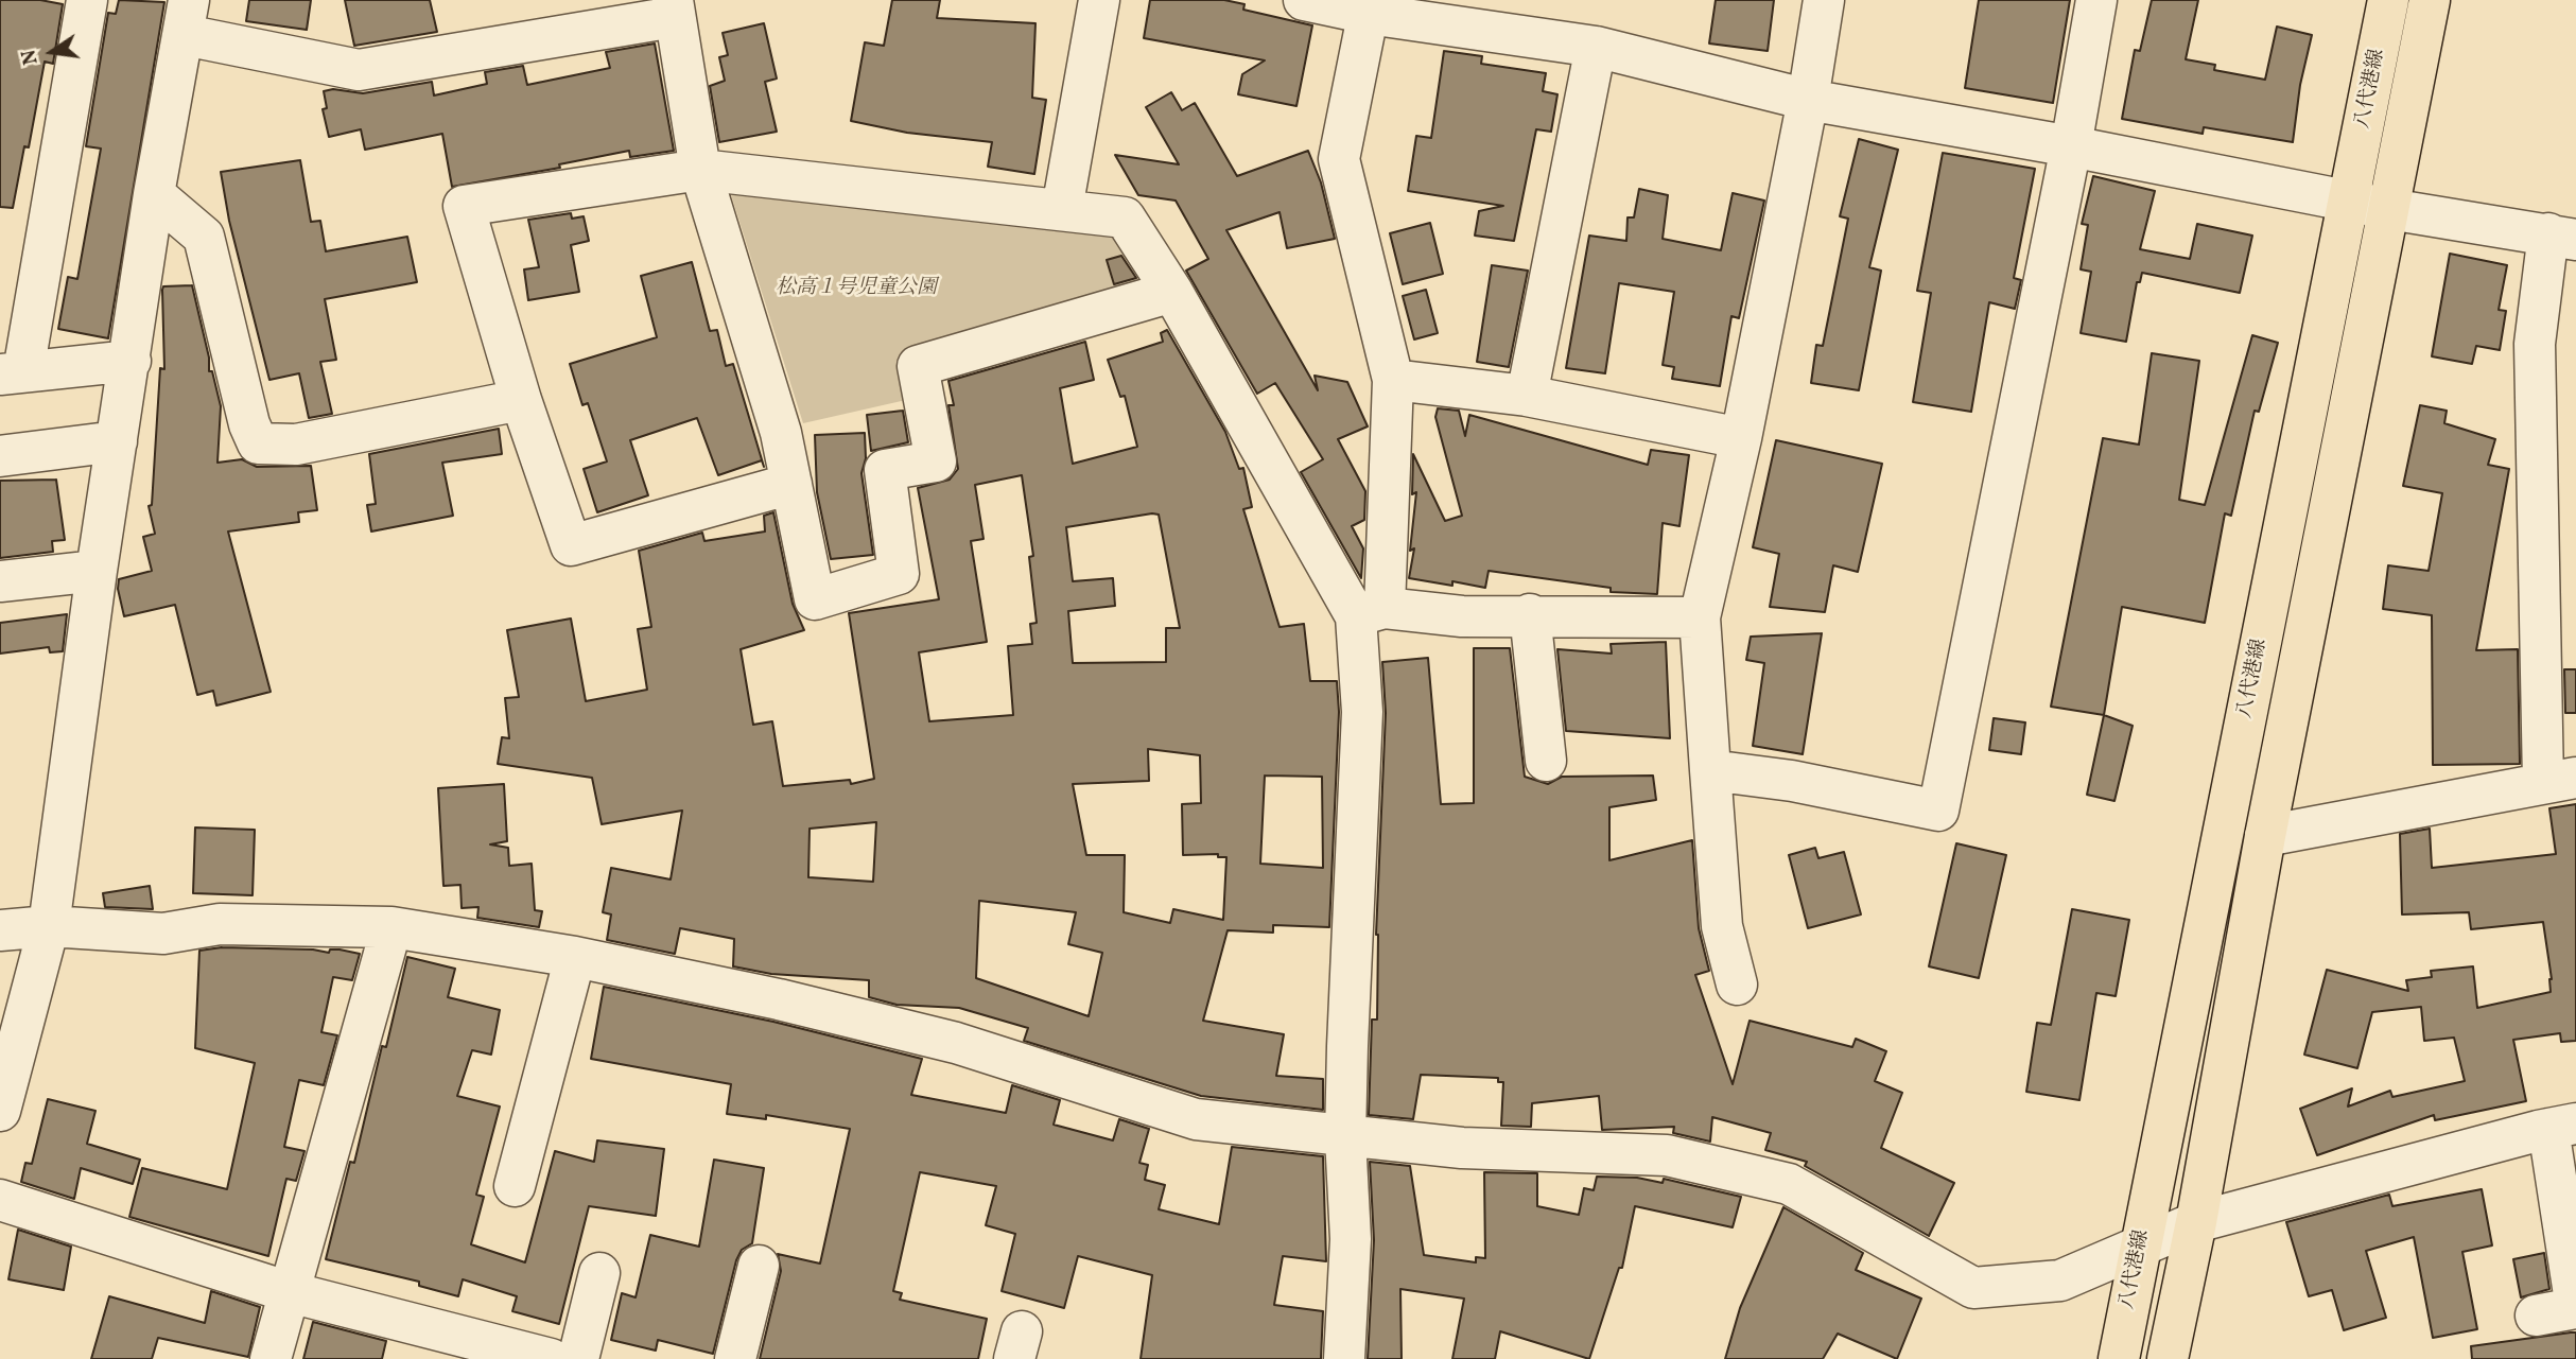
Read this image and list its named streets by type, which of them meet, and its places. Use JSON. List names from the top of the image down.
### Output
{
  "streets": {
    "main road": ["八代港線"]
  },
  "parks": ["松高１号児童公園"],
  "north": "left"
}
